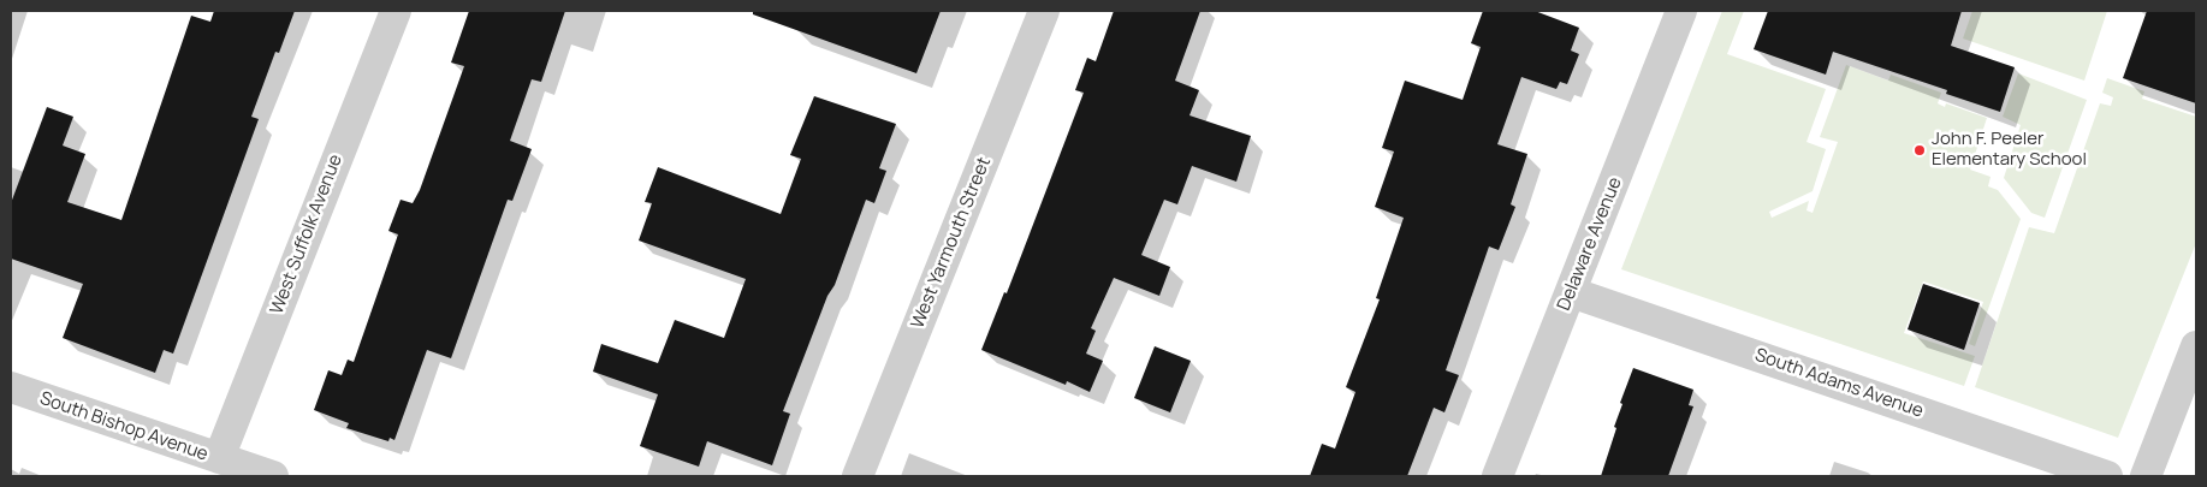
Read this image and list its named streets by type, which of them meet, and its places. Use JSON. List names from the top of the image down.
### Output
{
  "streets": {
    "street": [
      "West Suffolk Avenue",
      "West Yarmouth Street",
      "Delaware Avenue",
      "South Adams Avenue",
      "South Bishop Avenue"
    ]
  },
  "crossings": [
    ["West Suffolk Avenue", "South Bishop Avenue"],
    ["Delaware Avenue", "South Adams Avenue"]
  ],
  "places": ["John F. Peeler Elementary School"]
}
